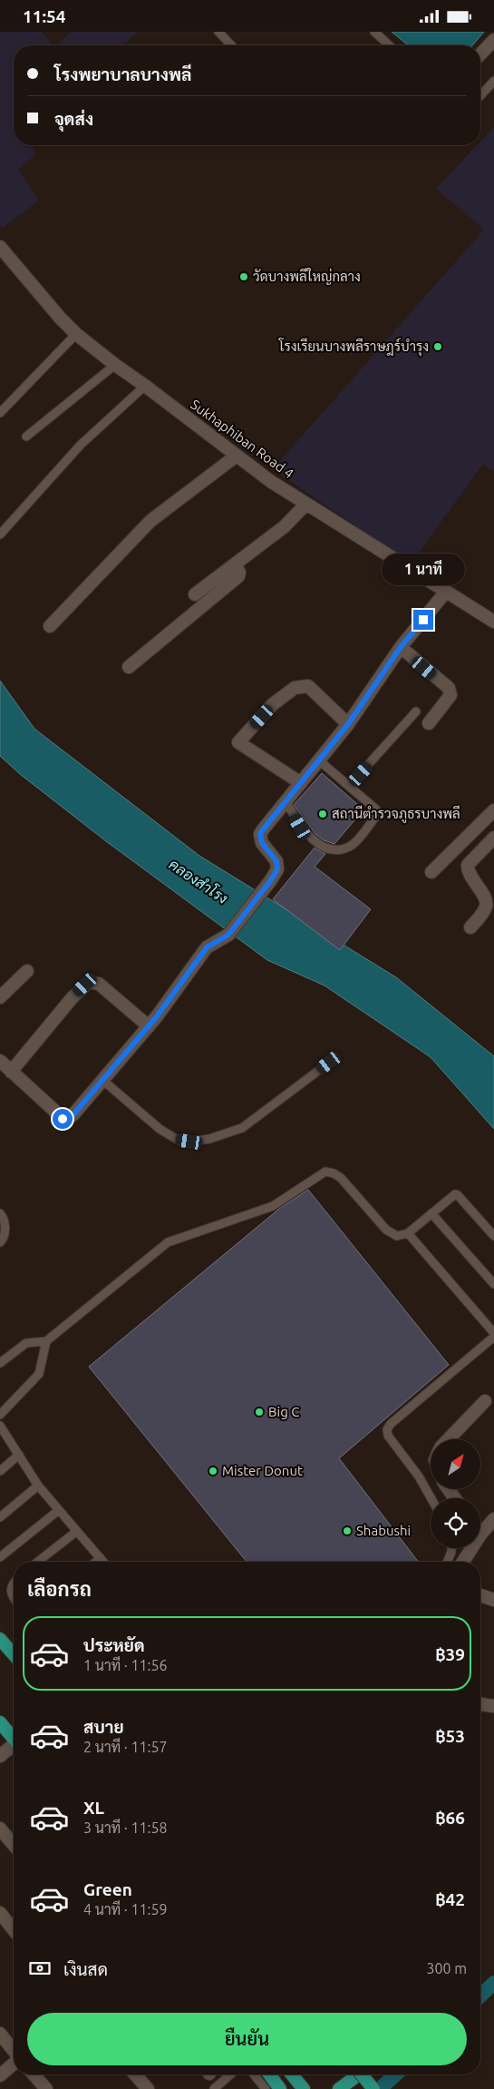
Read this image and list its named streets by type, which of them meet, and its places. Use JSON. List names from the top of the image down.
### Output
{
  "streets": {
    "street": ["Sukhaphiban Road 4"]
  },
  "water": ["คลองสำโรง"],
  "places": [
    "วัดบางพลีใหญ่กลาง",
    "โรงเรียนบางพลีราษฎร์บำรุง",
    "สถานีตำรวจภูธรบางพลี",
    "Big C",
    "Mister Donut",
    "Shabushi"
  ],
  "north": "top right",
  "page": {
    "status": "11:54",
    "banner": ["โรงพยาบาลบางพลี", "จุดส่ง"],
    "bubble": "1 นาที",
    "heading": "เลือกรถ",
    "list": [
      {
        "name": "ประหยัด",
        "note": "1 นาที · 11:56",
        "value": "฿39"
      },
      {
        "name": "สบาย",
        "note": "2 นาที · 11:57",
        "value": "฿53"
      },
      {
        "name": "XL",
        "note": "3 นาที · 11:58",
        "value": "฿66"
      },
      {
        "name": "Green",
        "note": "4 นาที · 11:59",
        "value": "฿42"
      }
    ],
    "pay": ["เงินสด", "300 m"],
    "buttons": "ยืนยัน"
  }
}
